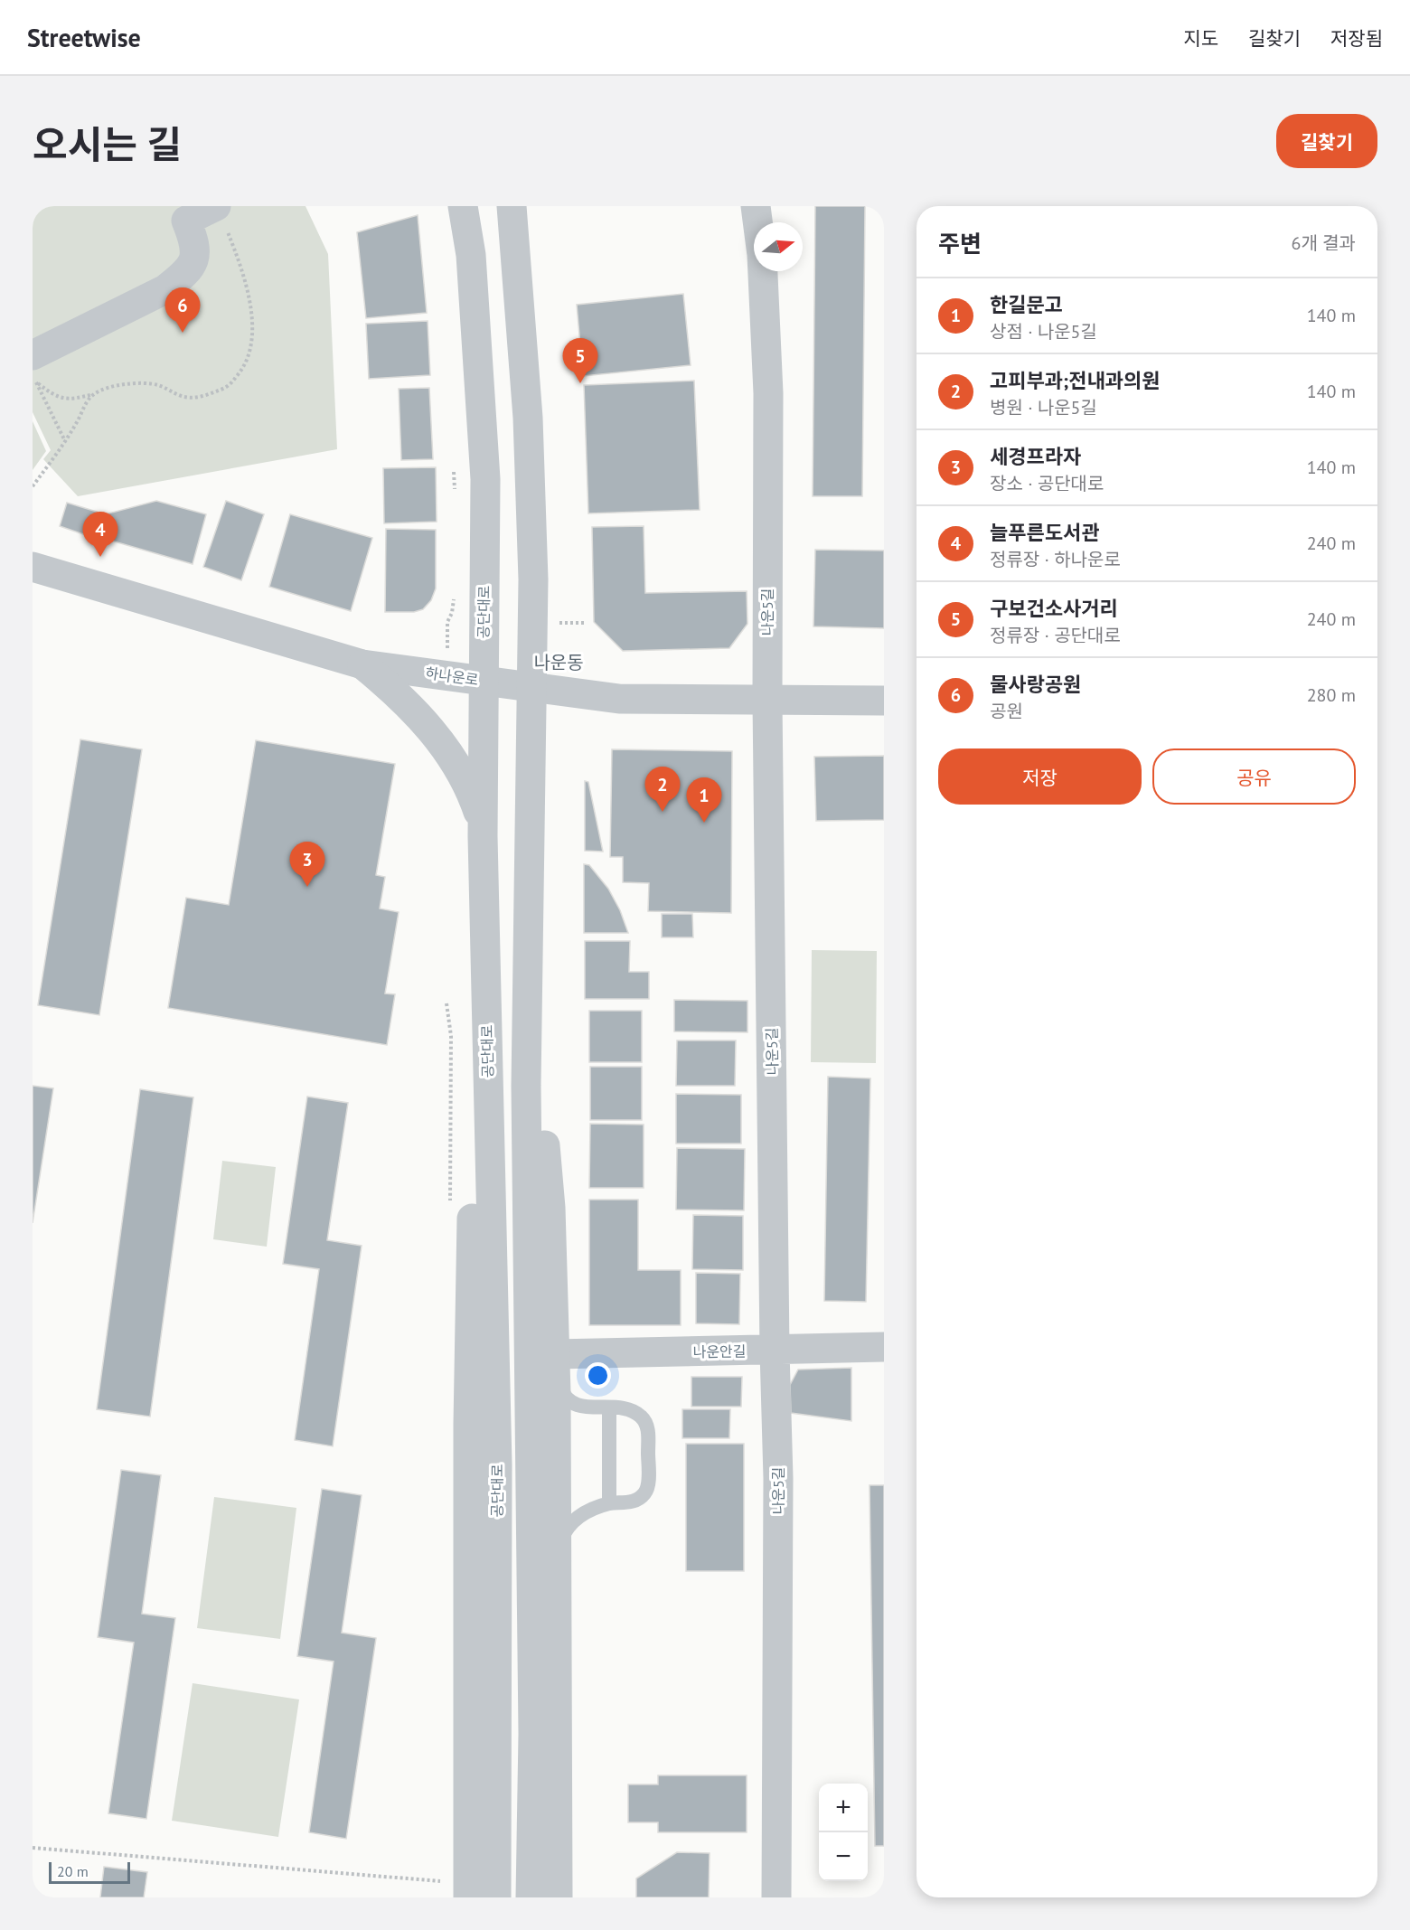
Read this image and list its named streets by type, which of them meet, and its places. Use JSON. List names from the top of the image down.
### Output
{
  "streets": {
    "street": [
      "공단대로",
      "나운5길",
      "하나운로",
      "나운안길"
    ]
  },
  "crossings": [
    ["공단대로", "하나운로"],
    ["나운5길", "하나운로"],
    ["나운5길", "나운안길"]
  ],
  "districts": ["나운동"],
  "scale_bar": "20 m",
  "north": "right",
  "page": {
    "header": "Streetwise",
    "nav": ["지도", "길찾기", "저장됨"],
    "title": "오시는 길",
    "buttons": [
      "길찾기",
      ["저장", "공유"]
    ],
    "heading": ["주변", "6개 결과"],
    "list": [
      {
        "mark": "1",
        "name": "한길문고",
        "note": "상점 · 나운5길",
        "value": "140 m"
      },
      {
        "mark": "2",
        "name": "고피부과;전내과의원",
        "note": "병원 · 나운5길",
        "value": "140 m"
      },
      {
        "mark": "3",
        "name": "세경프라자",
        "note": "장소 · 공단대로",
        "value": "140 m"
      },
      {
        "mark": "4",
        "name": "늘푸른도서관",
        "note": "정류장 · 하나운로",
        "value": "240 m"
      },
      {
        "mark": "5",
        "name": "구보건소사거리",
        "note": "정류장 · 공단대로",
        "value": "240 m"
      },
      {
        "mark": "6",
        "name": "물사랑공원",
        "note": "공원",
        "value": "280 m"
      }
    ],
    "pins": [
      "6",
      "5",
      "4",
      "2",
      "1",
      "3"
    ],
    "map_buttons": ["+", "−"],
    "scale": "20 m"
  }
}
